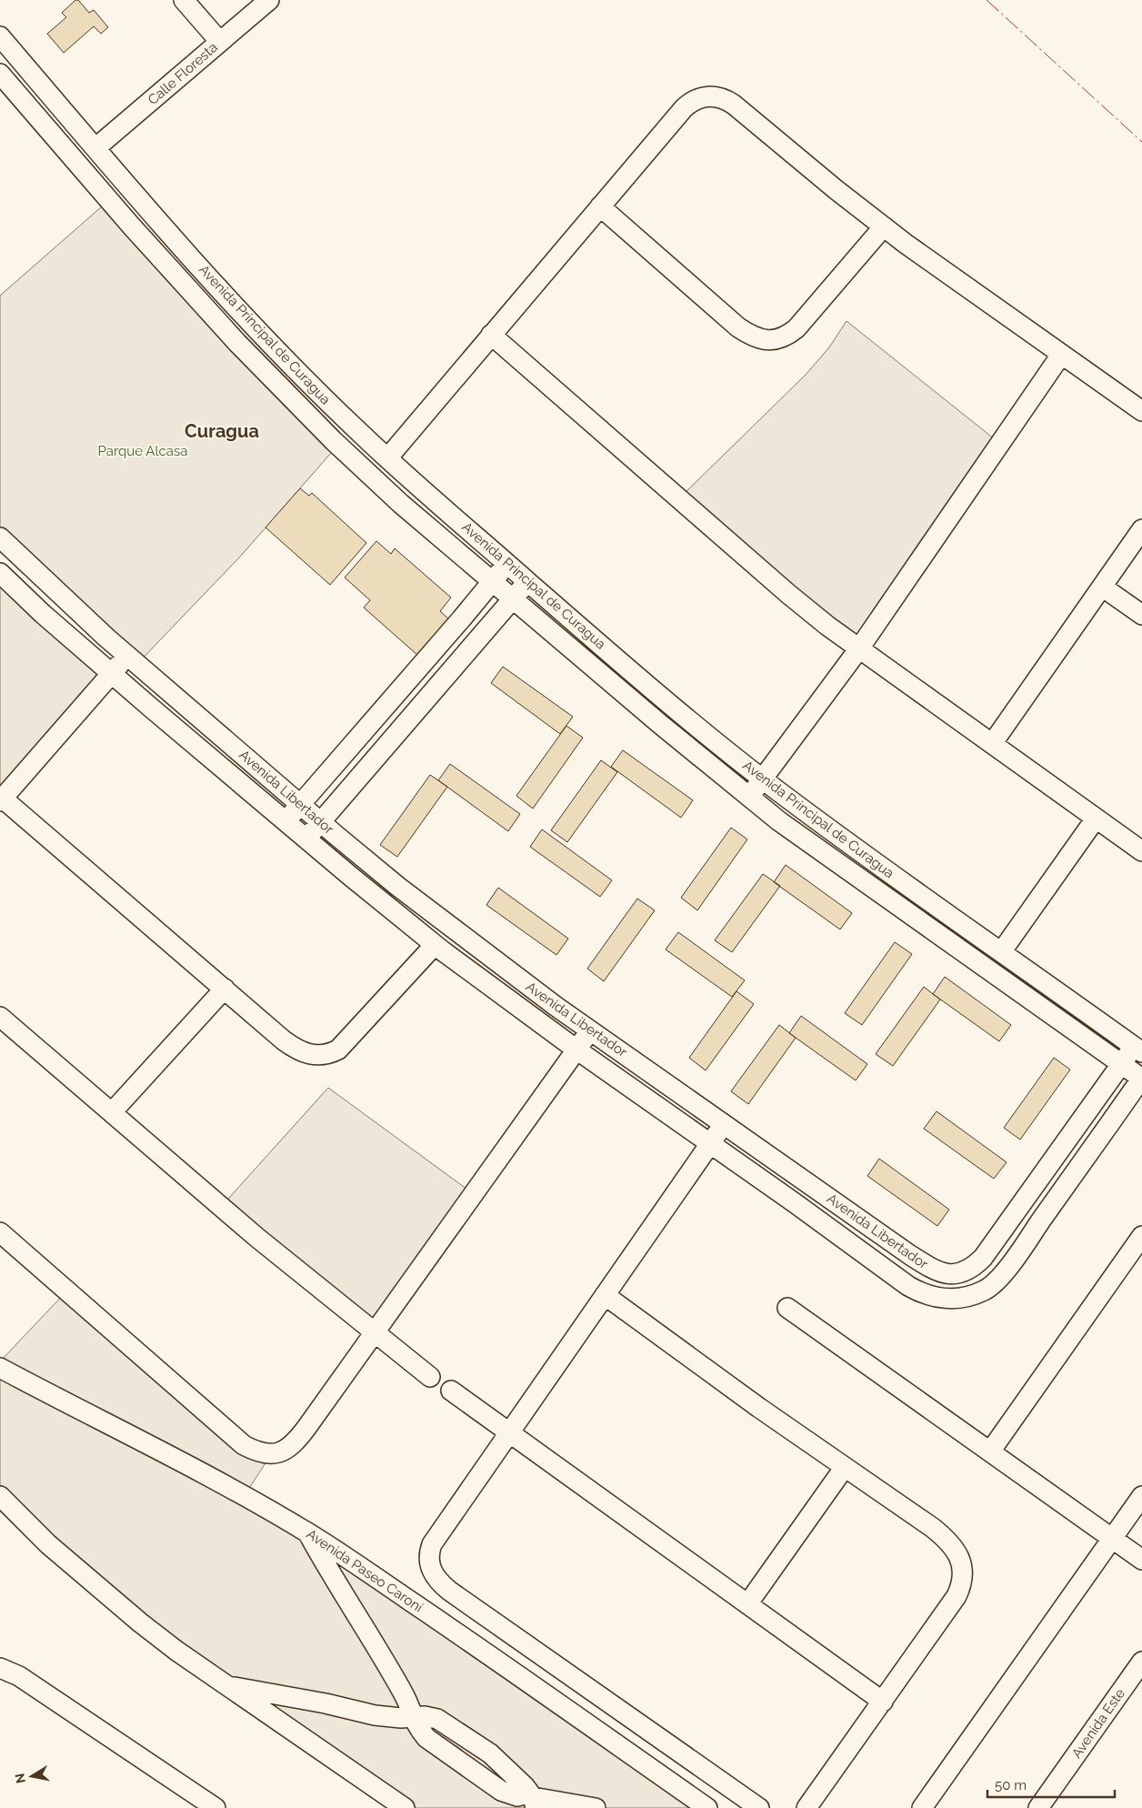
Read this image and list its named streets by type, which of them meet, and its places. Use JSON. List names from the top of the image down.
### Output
{
  "streets": {
    "street": [
      "Calle Floresta",
      "Avenida Principal de Curagua",
      "Avenida Libertador",
      "Avenida Paseo Caroní",
      "Avenida Este"
    ]
  },
  "crossings": [
    ["Calle Floresta", "Avenida Principal de Curagua"],
    ["Avenida Principal de Curagua", "Avenida Libertador"]
  ],
  "districts": ["Curagua"],
  "parks": ["Parque Alcasa"],
  "scale_bar": "50 m",
  "north": "left"
}
